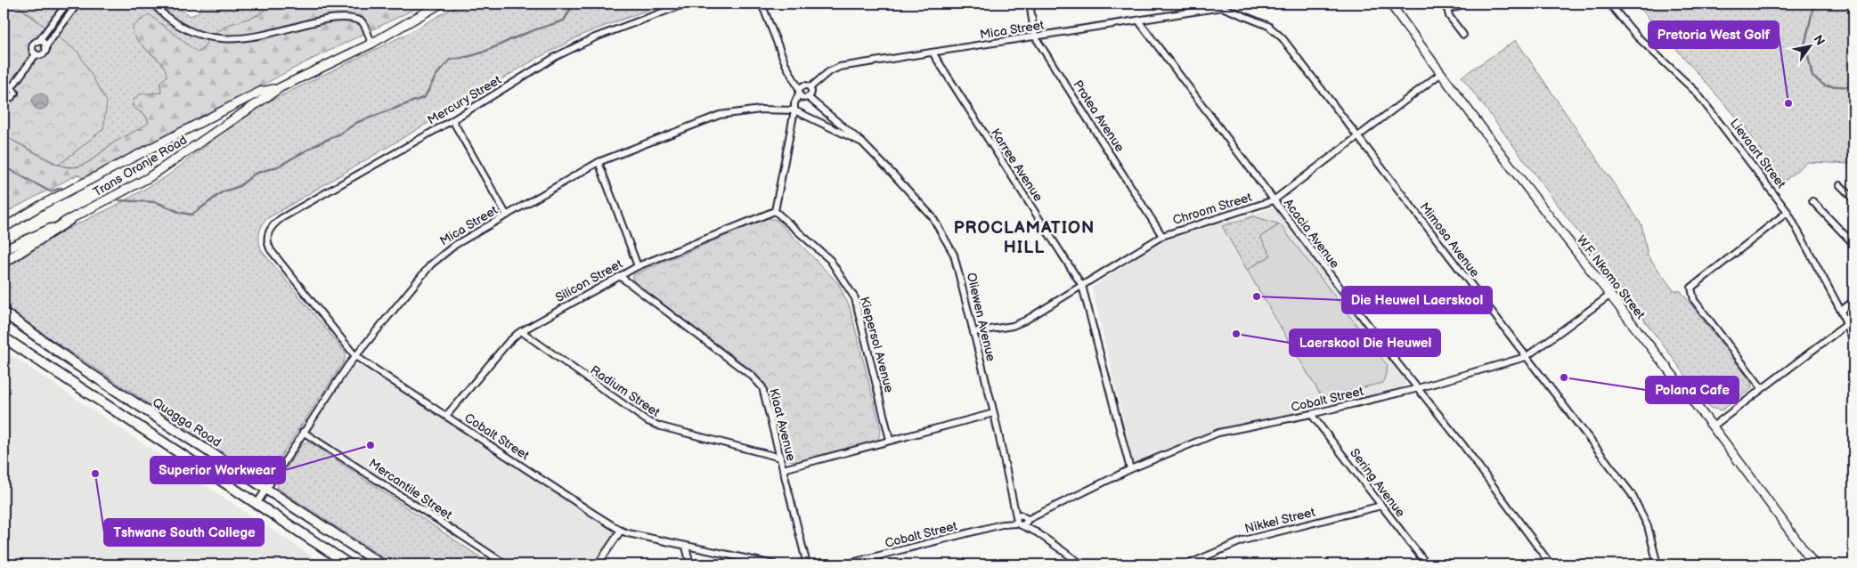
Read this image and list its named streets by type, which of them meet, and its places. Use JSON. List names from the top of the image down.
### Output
{
  "streets": {
    "main road": ["Trans Oranje Road", "W.F. Nkomo Street", "Quagga Road"],
    "street": [
      "Mica Street",
      "Mercury Street",
      "Protea Avenue",
      "Lievaart Street",
      "Karree Avenue",
      "Chroom Street",
      "Acacia Avenue",
      "Mimosa Avenue",
      "Silicon Street",
      "Oliewen Avenue",
      "Kiepersol Avenue",
      "Radium Street",
      "Cobalt Street",
      "Kiaat Avenue",
      "Sering Avenue",
      "Mercantile Street",
      "Nikkel Street"
    ]
  },
  "crossings": [
    ["Mica Street", "Protea Avenue"],
    ["Mica Street", "Karree Avenue"],
    ["Mica Street", "Acacia Avenue"],
    ["Mica Street", "Mimosa Avenue"],
    ["Mica Street", "Oliewen Avenue"],
    ["Mica Street", "Cobalt Street"],
    ["Mica Street", "Quagga Road"],
    ["Mica Street", "Mercantile Street"],
    ["Mercury Street", "Cobalt Street"],
    ["Protea Avenue", "Chroom Street"],
    ["Karree Avenue", "Chroom Street"],
    ["Karree Avenue", "Cobalt Street"],
    ["Chroom Street", "Acacia Avenue"],
    ["Chroom Street", "Mimosa Avenue"],
    ["Chroom Street", "W.F. Nkomo Street"],
    ["Chroom Street", "Oliewen Avenue"],
    ["Acacia Avenue", "Cobalt Street"],
    ["Mimosa Avenue", "Cobalt Street"],
    ["W.F. Nkomo Street", "Cobalt Street"],
    ["Silicon Street", "Kiepersol Avenue"],
    ["Silicon Street", "Radium Street"],
    ["Silicon Street", "Cobalt Street"],
    ["Silicon Street", "Kiaat Avenue"],
    ["Oliewen Avenue", "Cobalt Street"],
    ["Radium Street", "Kiaat Avenue"],
    ["Cobalt Street", "Sering Avenue"],
    ["Sering Avenue", "Nikkel Street"]
  ],
  "districts": ["PROCLAMATION HILL"],
  "places": [
    "Pretoria West Golf",
    "Die Heuwel Laerskool",
    "Laerskool Die Heuwel",
    "Polana Cafe",
    "Superior Workwear",
    "Tshwane South College"
  ],
  "north": "top right"
}
